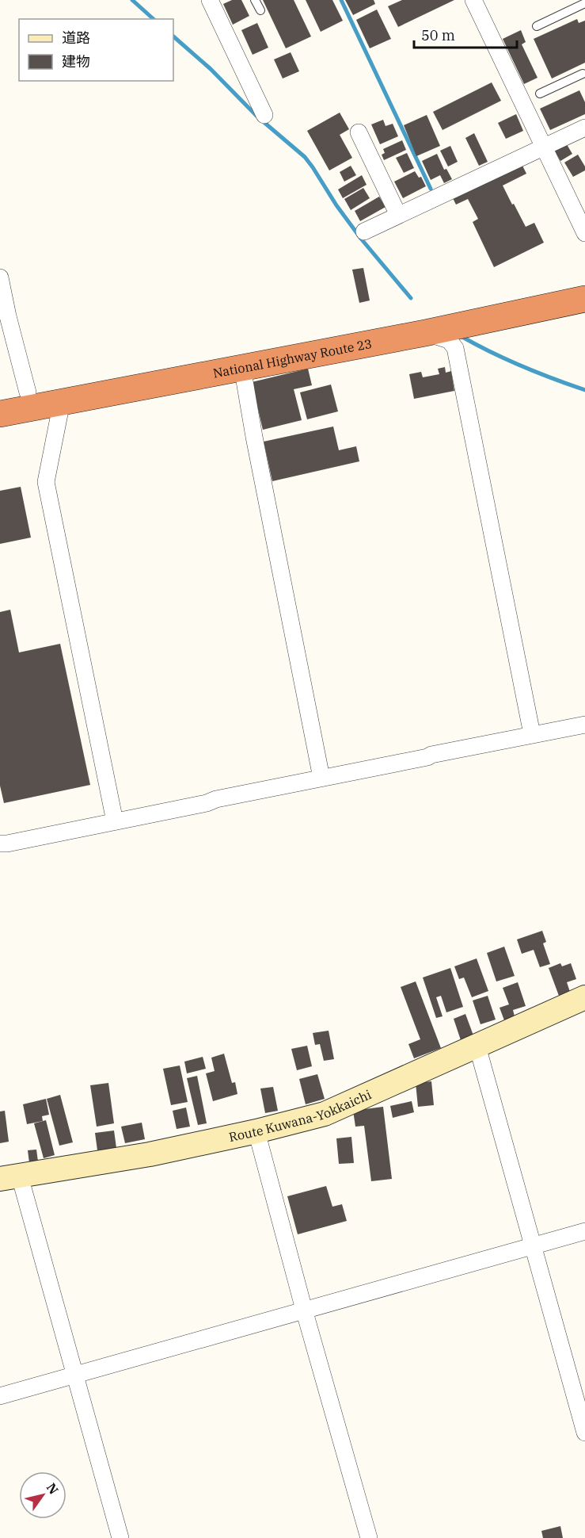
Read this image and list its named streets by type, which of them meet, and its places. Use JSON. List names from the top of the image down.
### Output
{
  "streets": {
    "highway": ["National Highway Route 23"],
    "main road": ["Route Kuwana-Yokkaichi"]
  },
  "legend": ["道路", "建物"],
  "scale_bar": "50 m",
  "north": "top right"
}
